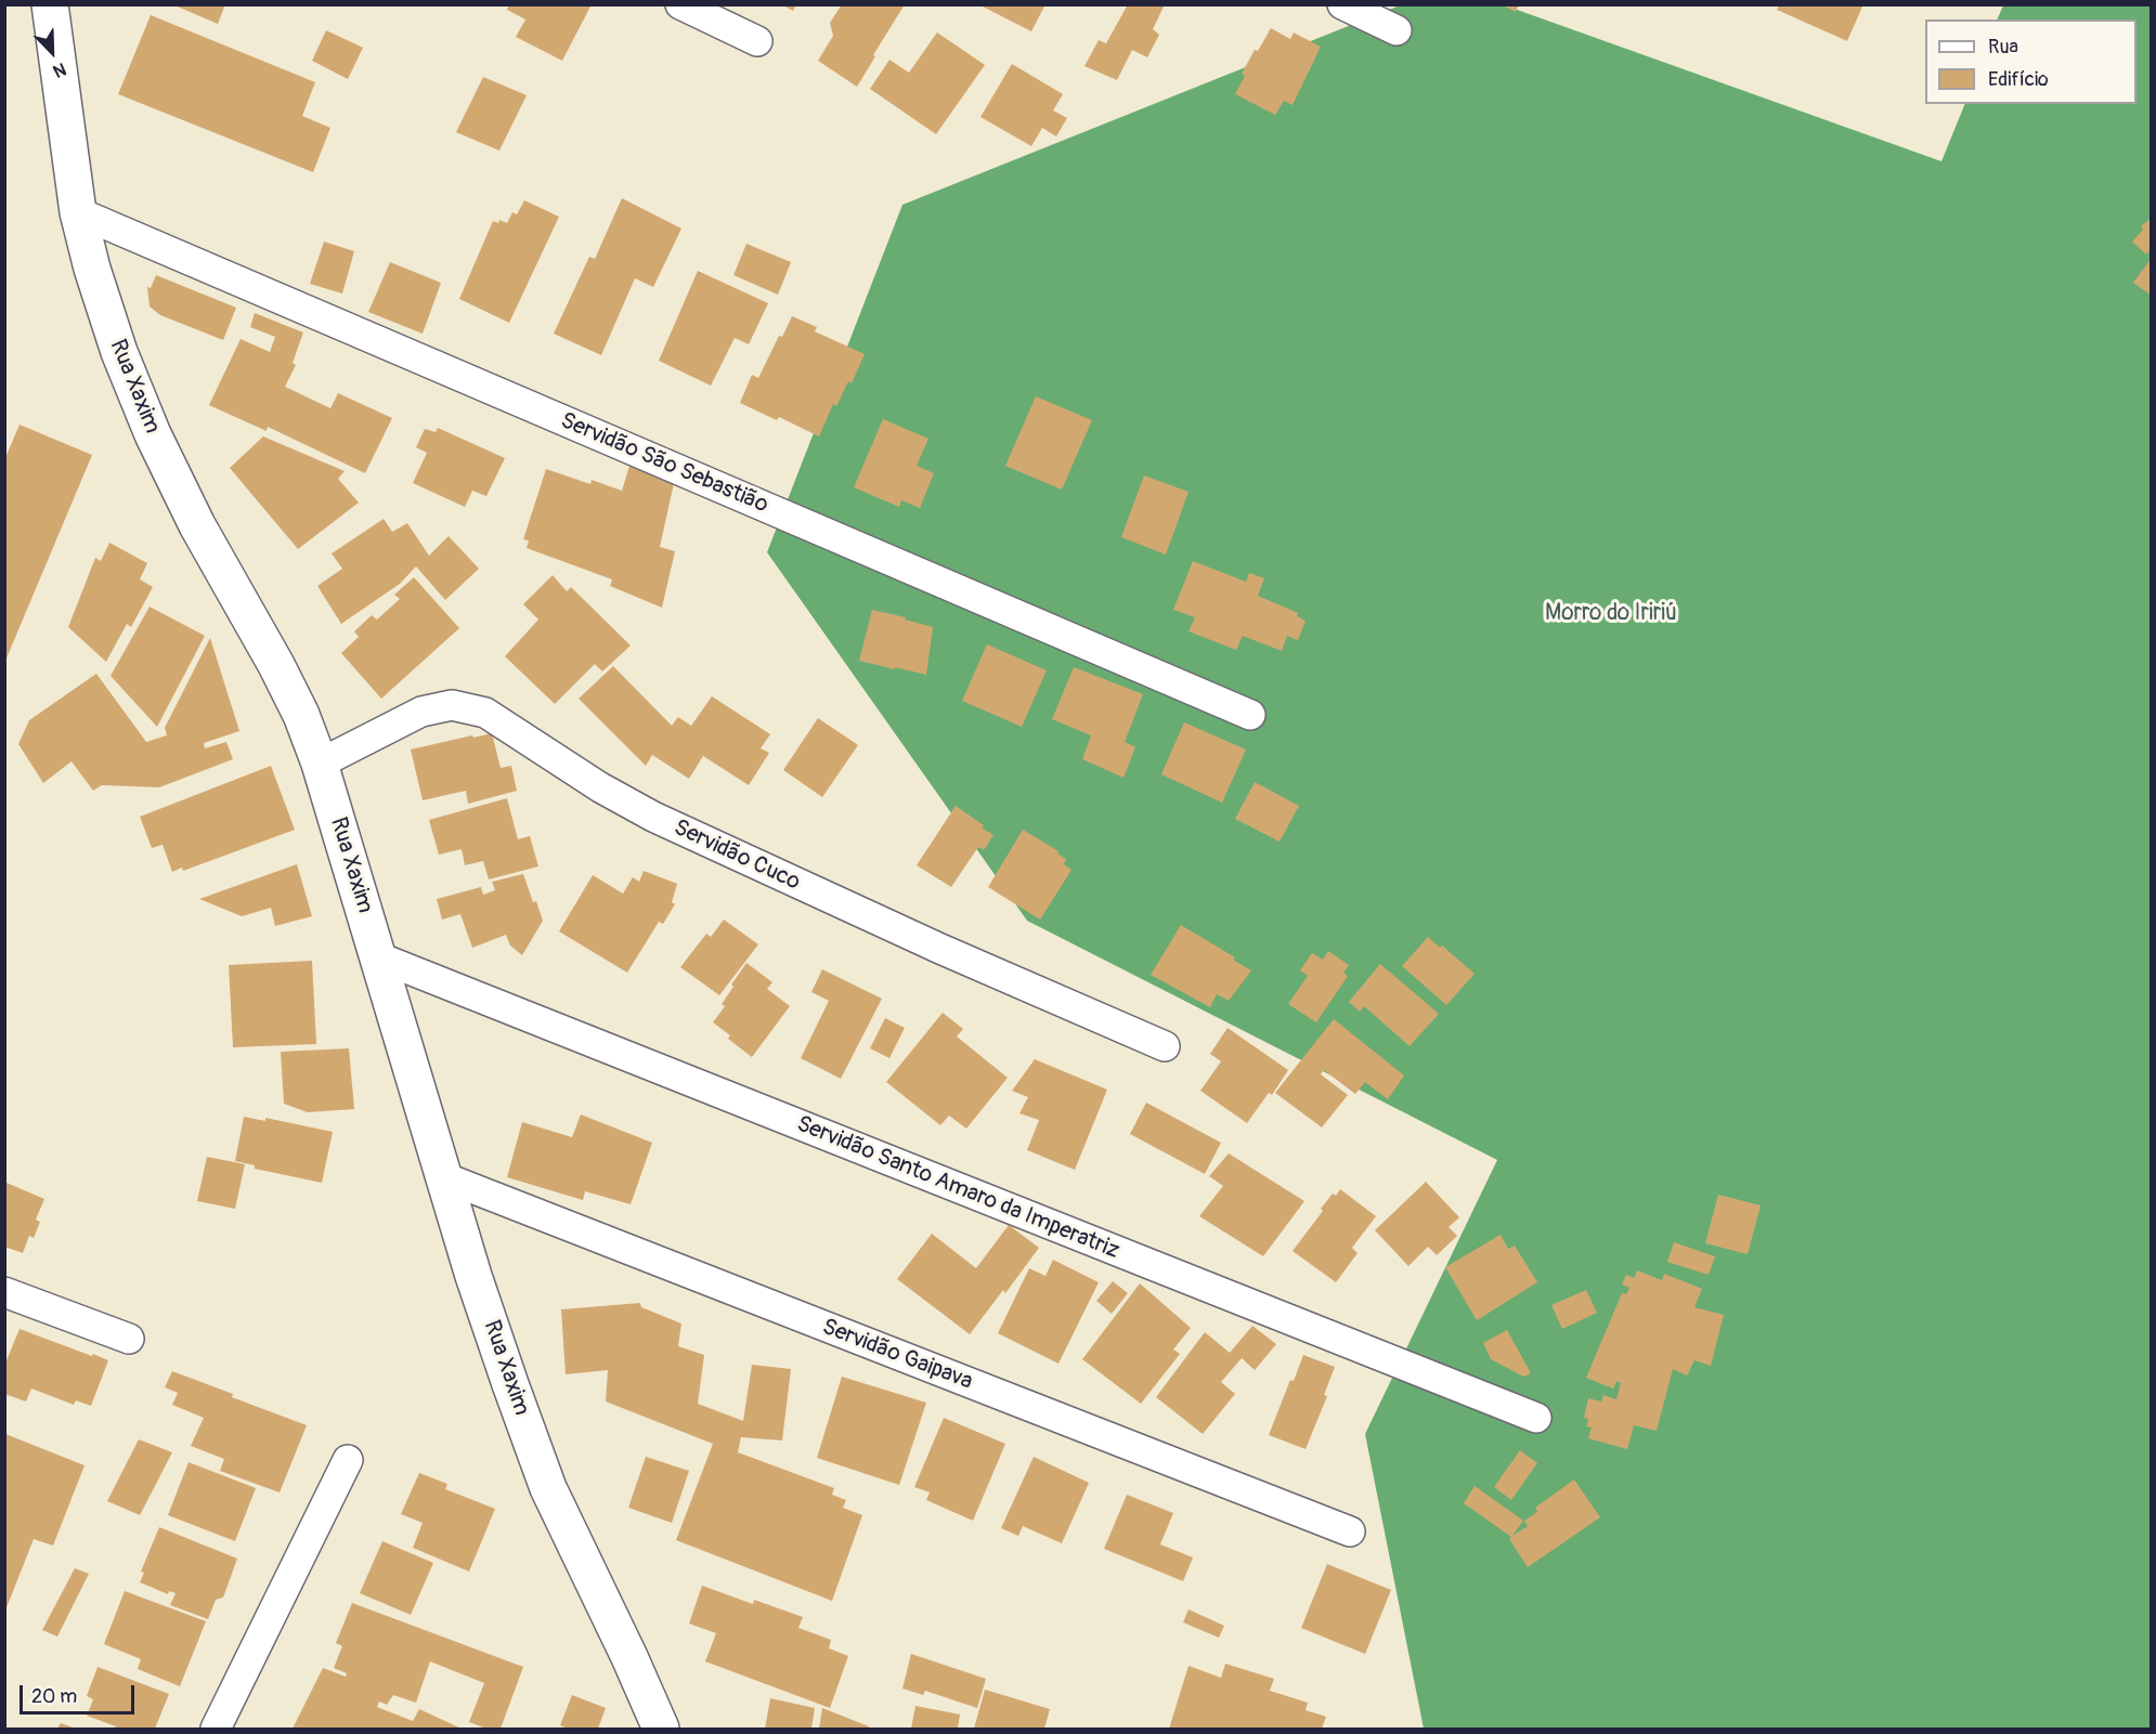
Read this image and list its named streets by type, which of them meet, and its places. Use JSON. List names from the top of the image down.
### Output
{
  "streets": {
    "street": [
      "Rua Xaxim",
      "Servidão São Sebastião",
      "Servidão Cuco",
      "Servidão Santo Amaro da Imperatriz",
      "Servidão Gaipava"
    ]
  },
  "crossings": [
    ["Rua Xaxim", "Servidão São Sebastião"],
    ["Rua Xaxim", "Servidão Cuco"],
    ["Rua Xaxim", "Servidão Santo Amaro da Imperatriz"],
    ["Rua Xaxim", "Servidão Gaipava"]
  ],
  "parks": ["Morro do Iririú"],
  "legend": ["Rua", "Edifício"],
  "scale_bar": "20 m",
  "north": "bottom right"
}
